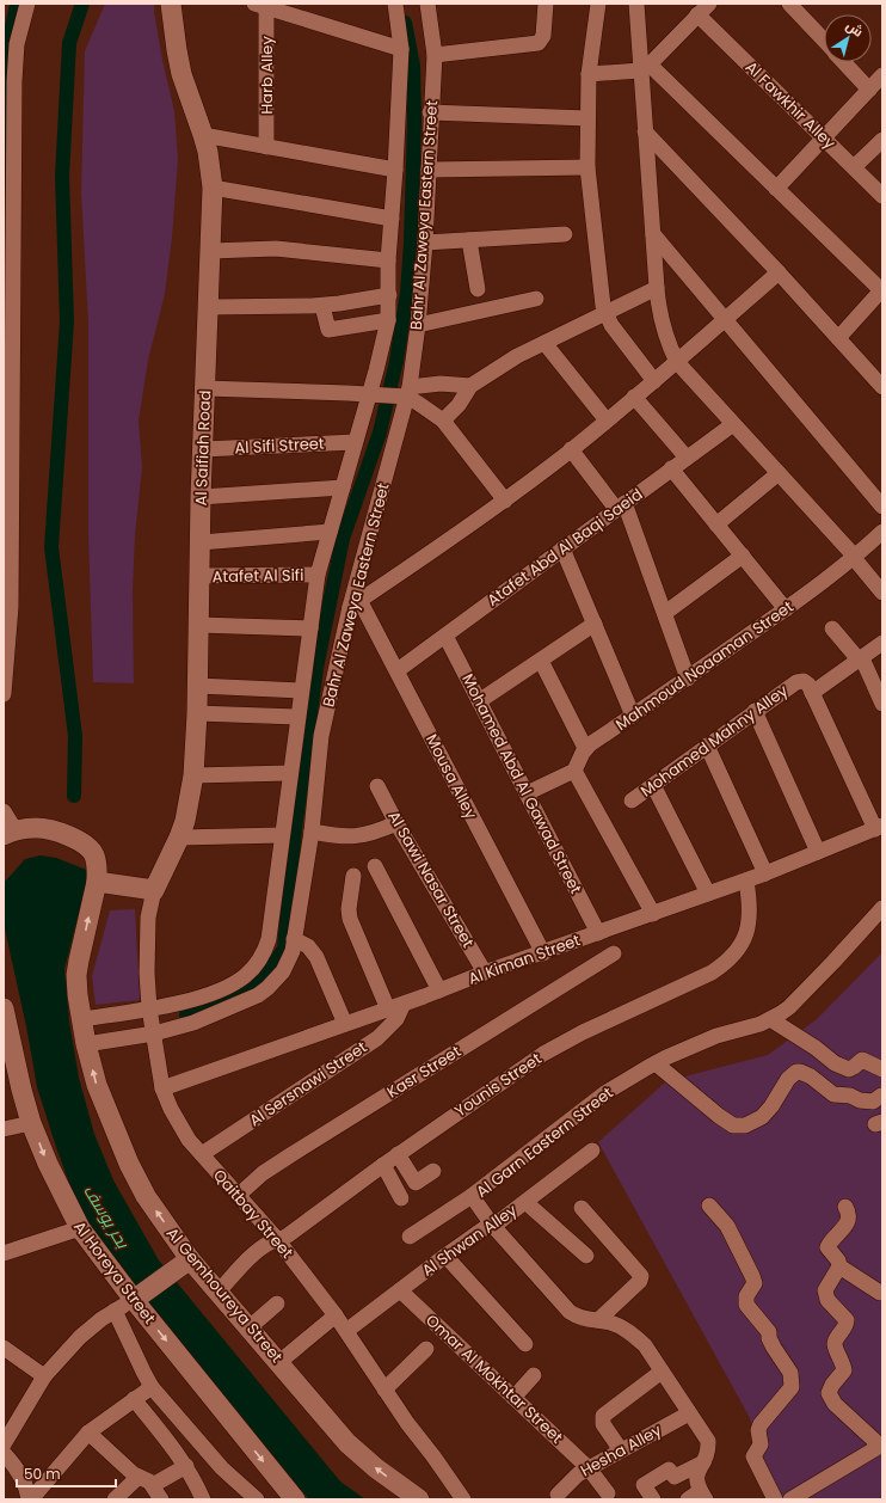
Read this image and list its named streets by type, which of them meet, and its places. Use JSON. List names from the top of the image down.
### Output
{
  "streets": {
    "street": [
      "Harb Alley",
      "Al Fawkhir Alley",
      "Bahr Al Zaweya Eastern Street",
      "Al Sifi Street",
      "Al Saifiah Road",
      "Atafet Abd Al Baqi Saeid",
      "Atafet Al Sifi",
      "Mahmoud Noaaman Street",
      "Mohamed Mahny Alley",
      "Mousa Alley",
      "Mohamed Abd Al Gawad Street",
      "Al Sawi Nasar Street",
      "Al Kiman Street",
      "Kasr Street",
      "Al Sersnawi Street",
      "Younis Street",
      "Al Garn Eastern Street",
      "Qaitbay Street",
      "Al Shwan Alley",
      "Al Horeya Street",
      "Al Gemhoureya Street",
      "Omar Al Mokhtar Street",
      "Hesha Alley"
    ]
  },
  "crossings": [
    ["Bahr Al Zaweya Eastern Street", "Al Sifi Street"],
    ["Bahr Al Zaweya Eastern Street", "Atafet Al Sifi"],
    ["Bahr Al Zaweya Eastern Street", "Mousa Alley"],
    ["Bahr Al Zaweya Eastern Street", "Qaitbay Street"],
    ["Bahr Al Zaweya Eastern Street", "Al Gemhoureya Street"],
    ["Al Sifi Street", "Al Saifiah Road"],
    ["Al Saifiah Road", "Atafet Al Sifi"],
    ["Al Saifiah Road", "Qaitbay Street"],
    ["Atafet Abd Al Baqi Saeid", "Mousa Alley"],
    ["Atafet Abd Al Baqi Saeid", "Mohamed Abd Al Gawad Street"],
    ["Mohamed Mahny Alley", "Al Kiman Street"],
    ["Mousa Alley", "Al Kiman Street"],
    ["Mohamed Abd Al Gawad Street", "Al Kiman Street"],
    ["Al Sawi Nasar Street", "Al Kiman Street"],
    ["Al Kiman Street", "Al Sersnawi Street"],
    ["Al Kiman Street", "Younis Street"],
    ["Al Kiman Street", "Qaitbay Street"],
    ["Kasr Street", "Qaitbay Street"],
    ["Al Sersnawi Street", "Qaitbay Street"],
    ["Younis Street", "Qaitbay Street"],
    ["Younis Street", "Al Gemhoureya Street"],
    ["Al Garn Eastern Street", "Al Shwan Alley"],
    ["Al Garn Eastern Street", "Hesha Alley"],
    ["Qaitbay Street", "Al Shwan Alley"],
    ["Al Shwan Alley", "Omar Al Mokhtar Street"],
    ["Omar Al Mokhtar Street", "Hesha Alley"]
  ],
  "one_way": ["Al Gemhoureya Street"],
  "water": ["بحر يوسف"],
  "scale_bar": "50 m",
  "north": "top right"
}
